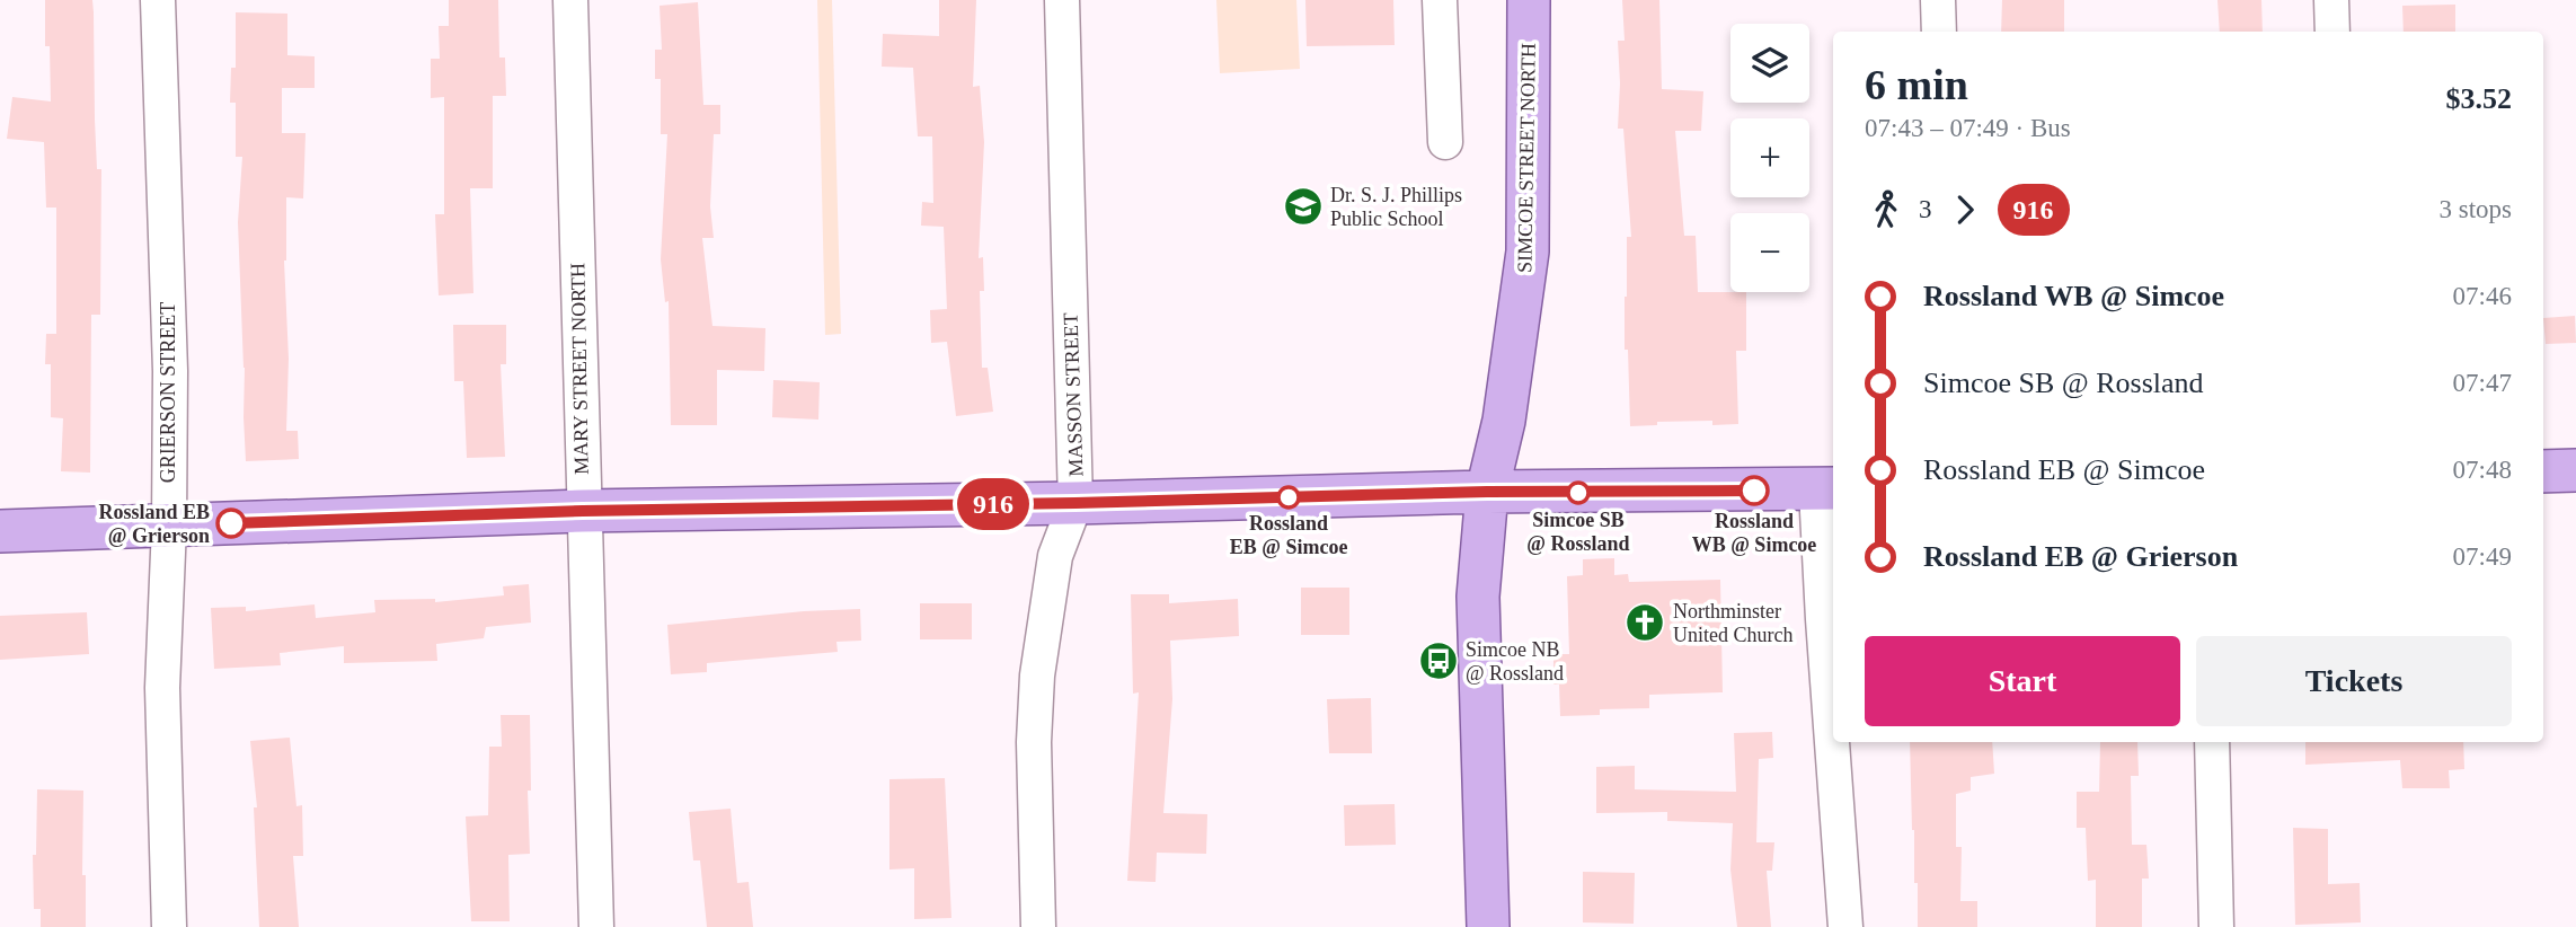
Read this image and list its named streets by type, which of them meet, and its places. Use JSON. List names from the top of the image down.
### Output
{
  "streets": {
    "main road": ["SIMCOE STREET NORTH"],
    "street": ["MARY STREET NORTH", "GRIERSON STREET", "MASSON STREET"]
  },
  "places": {
    "school or university": ["Dr. S. J. Phillips Public School"],
    "other": [
      "Rossland WB @ Simcoe",
      "Simcoe SB @ Rossland",
      "Rossland EB @ Simcoe",
      "Rossland EB @ Grierson"
    ],
    "church": ["Northminster United Church"],
    "bus stop": ["Simcoe NB @ Rossland"]
  },
  "lines": ["bus line 916"],
  "page": {
    "on_map": "916",
    "map_buttons": ["+", "−"],
    "heading": ["6 min", "07:43 – 07:49 · Bus", "$3.52"],
    "legs": ["3", "916", "3 stops"],
    "list": [
      {
        "name": "Rossland WB @ Simcoe",
        "value": "07:46"
      },
      {
        "name": "Simcoe SB @ Rossland",
        "value": "07:47"
      },
      {
        "name": "Rossland EB @ Simcoe",
        "value": "07:48"
      },
      {
        "name": "Rossland EB @ Grierson",
        "value": "07:49"
      }
    ],
    "buttons": ["Start", "Tickets"]
  }
}
